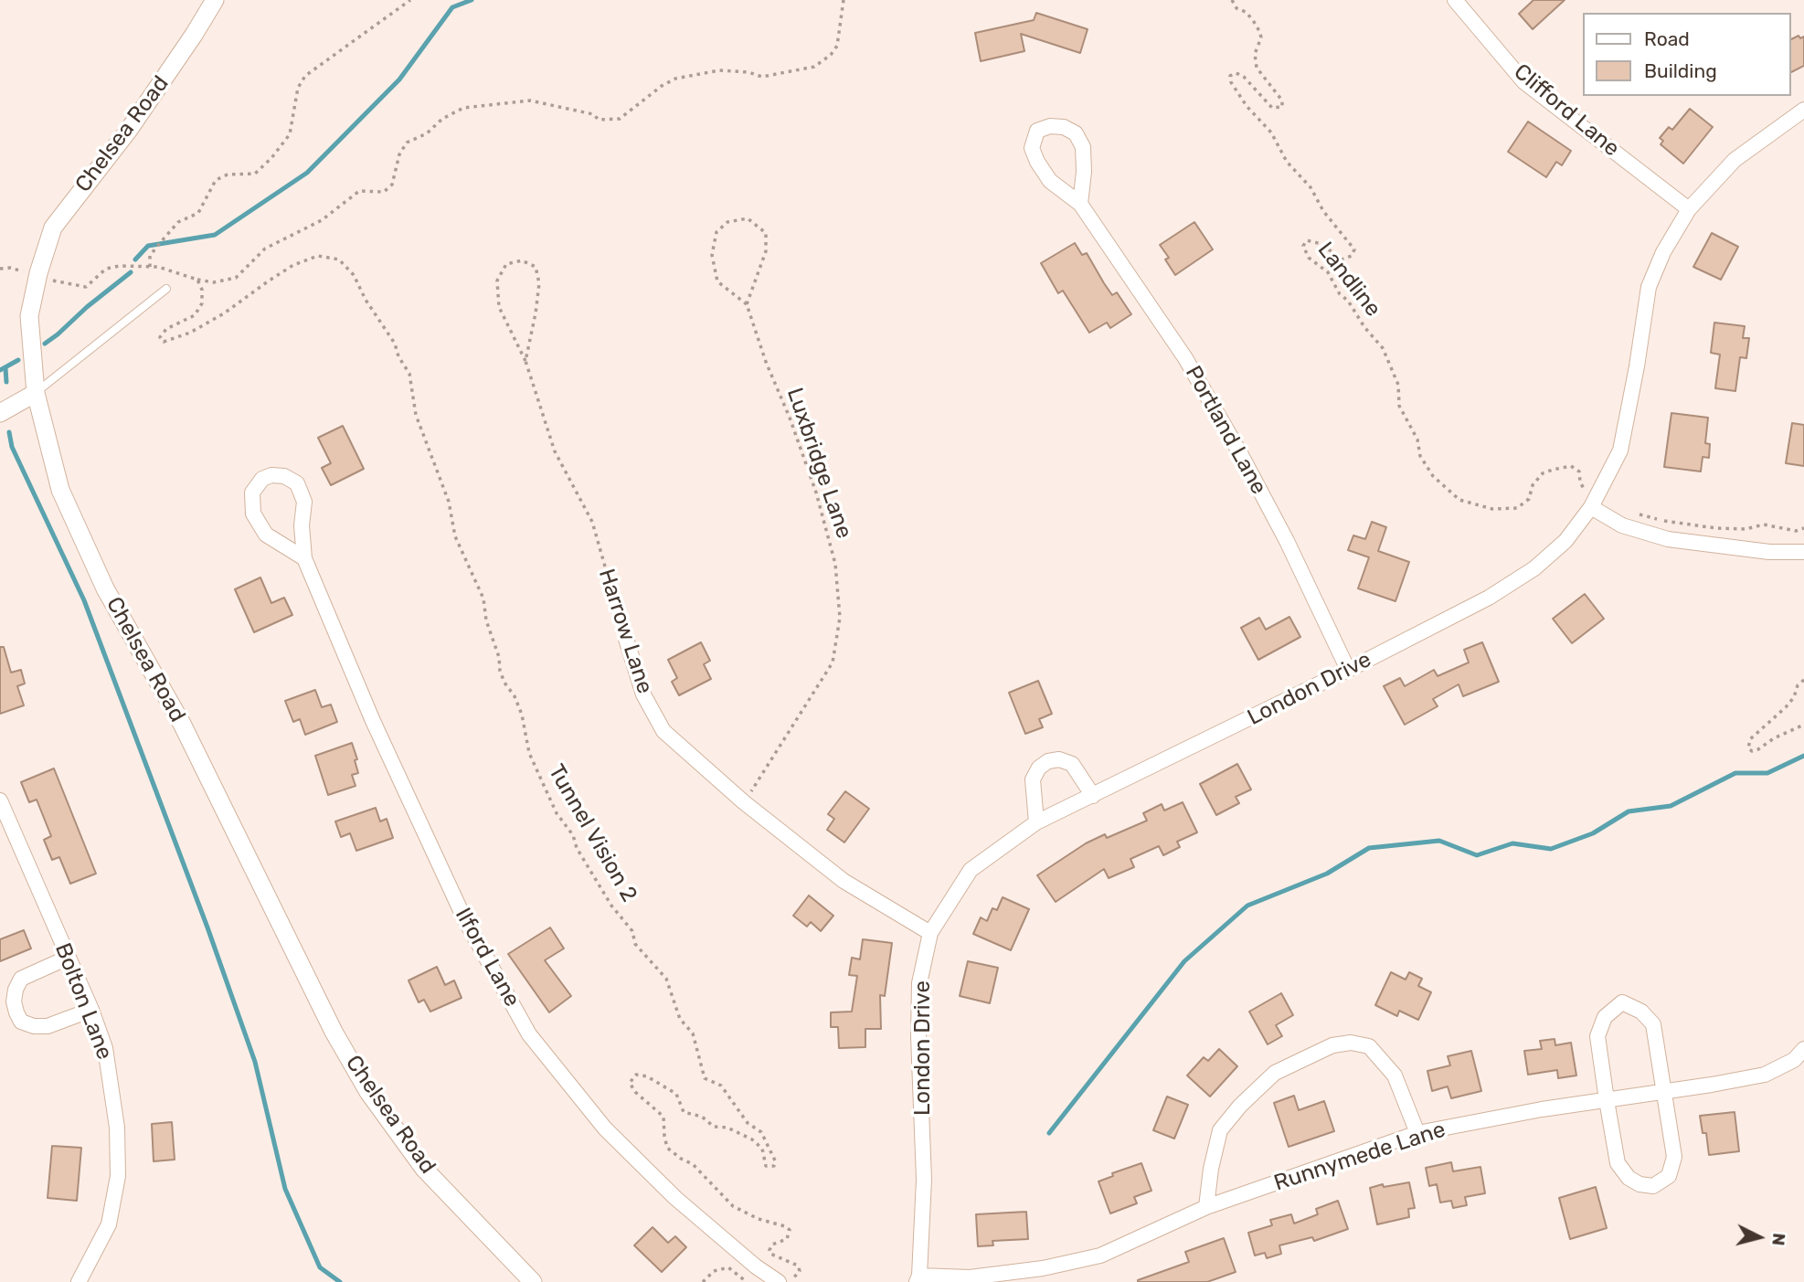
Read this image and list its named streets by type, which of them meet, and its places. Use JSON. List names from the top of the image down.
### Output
{
  "streets": {
    "street": [
      "Clifford Lane",
      "Chelsea Road",
      "Portland Lane",
      "Harrow Lane",
      "London Drive",
      "Ilford Lane",
      "Bolton Lane",
      "Runnymede Lane"
    ],
    "path": ["Landline", "Luxbridge Lane", "Tunnel Vision 2"]
  },
  "crossings": [
    ["Clifford Lane", "London Drive"],
    ["Landline", "London Drive"],
    ["Portland Lane", "London Drive"],
    ["Luxbridge Lane", "Harrow Lane"],
    ["Harrow Lane", "London Drive"],
    ["London Drive", "Runnymede Lane"],
    ["Tunnel Vision 2", "Ilford Lane"]
  ],
  "legend": ["Road", "Building"],
  "north": "right"
}
